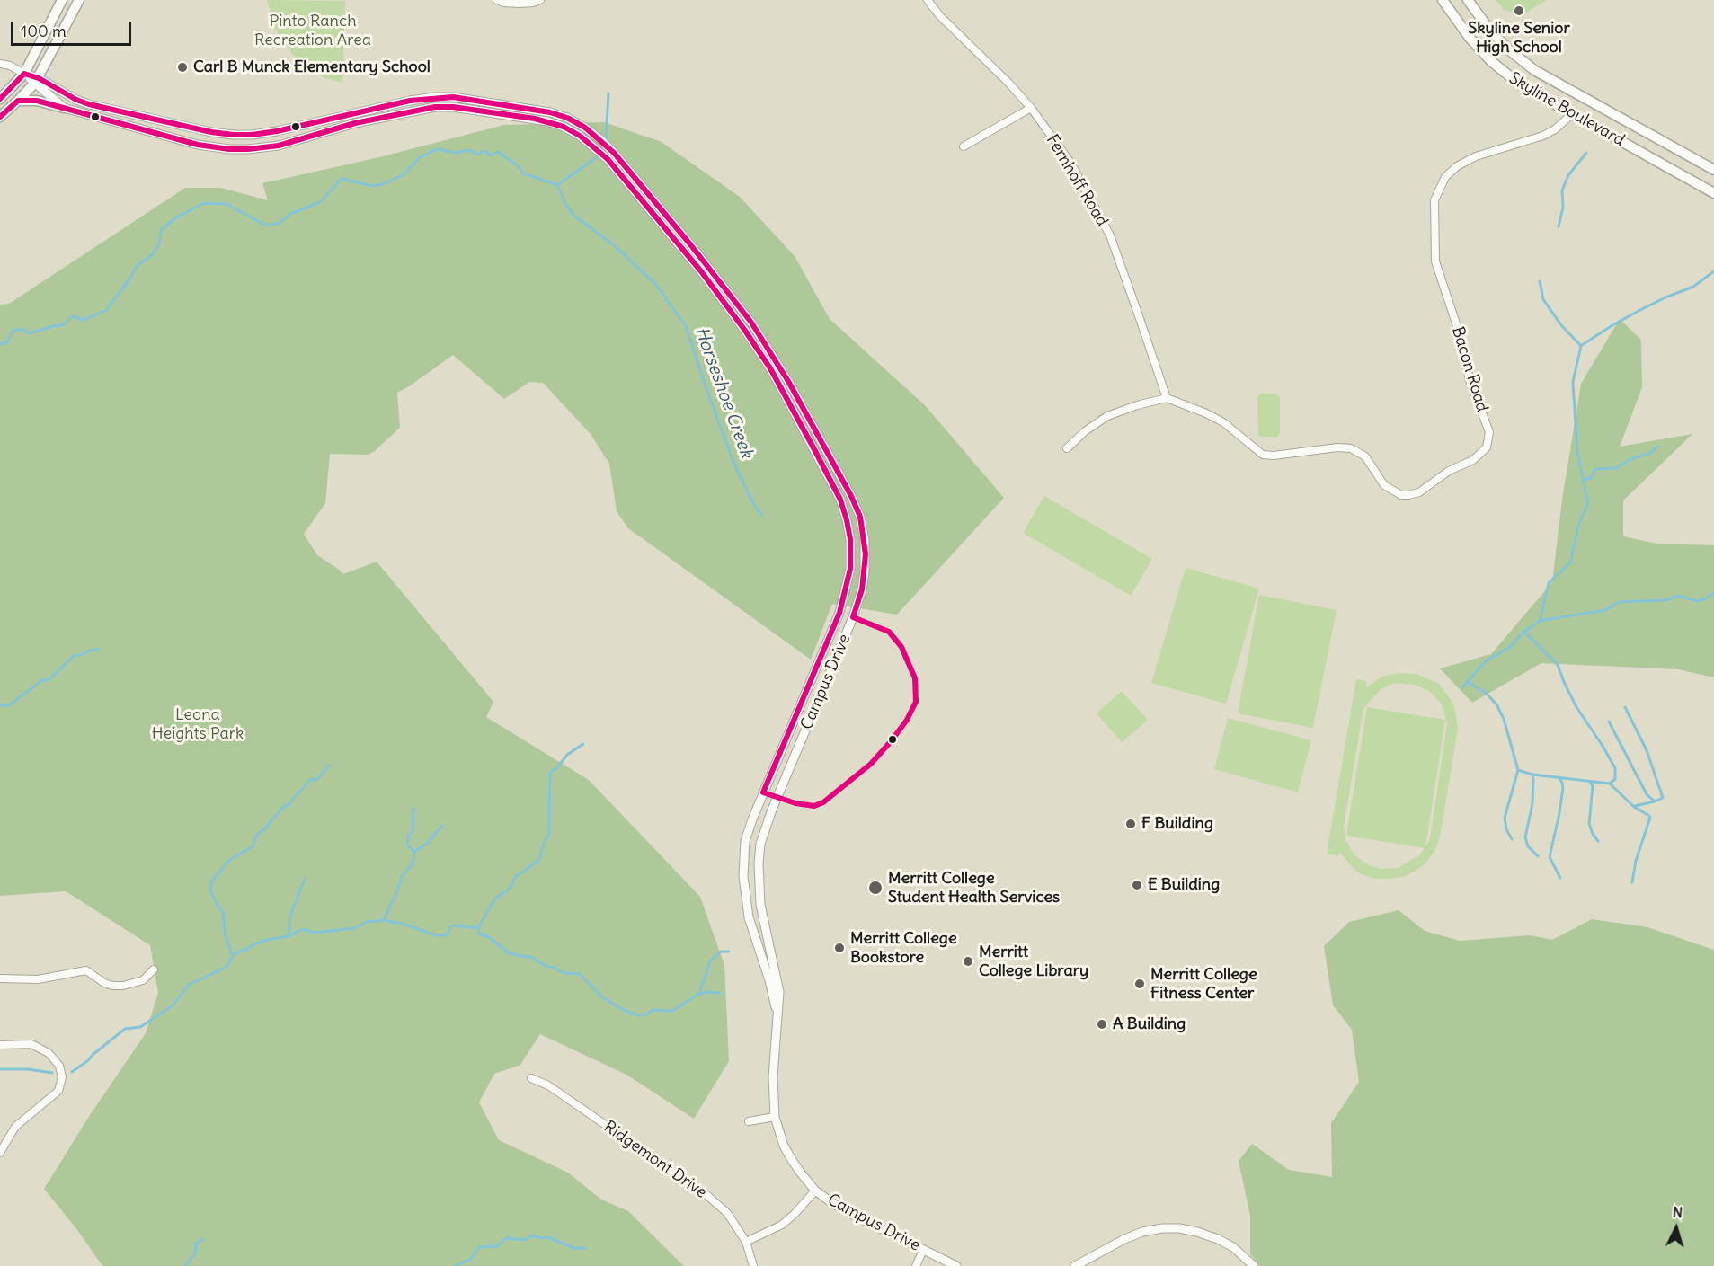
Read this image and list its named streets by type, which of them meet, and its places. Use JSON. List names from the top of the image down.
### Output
{
  "streets": {
    "main road": ["Skyline Boulevard"],
    "street": [
      "Fernhoff Road",
      "Bacon Road",
      "Campus Drive",
      "Ridgemont Drive"
    ]
  },
  "crossings": [
    ["Skyline Boulevard", "Bacon Road"],
    ["Fernhoff Road", "Bacon Road"]
  ],
  "water": ["Horseshoe Creek"],
  "parks": ["Pinto Ranch Recreation Area", "Leona Heights Park"],
  "places": [
    "Skyline Senior High School",
    "Carl B Munck Elementary School",
    "F Building",
    "E Building",
    "Merritt College Student Health Services",
    "Merritt College Bookstore",
    "Merritt College Library",
    "Merritt College Fitness Center",
    "A Building"
  ],
  "scale_bar": "100 m",
  "north": "top"
}
